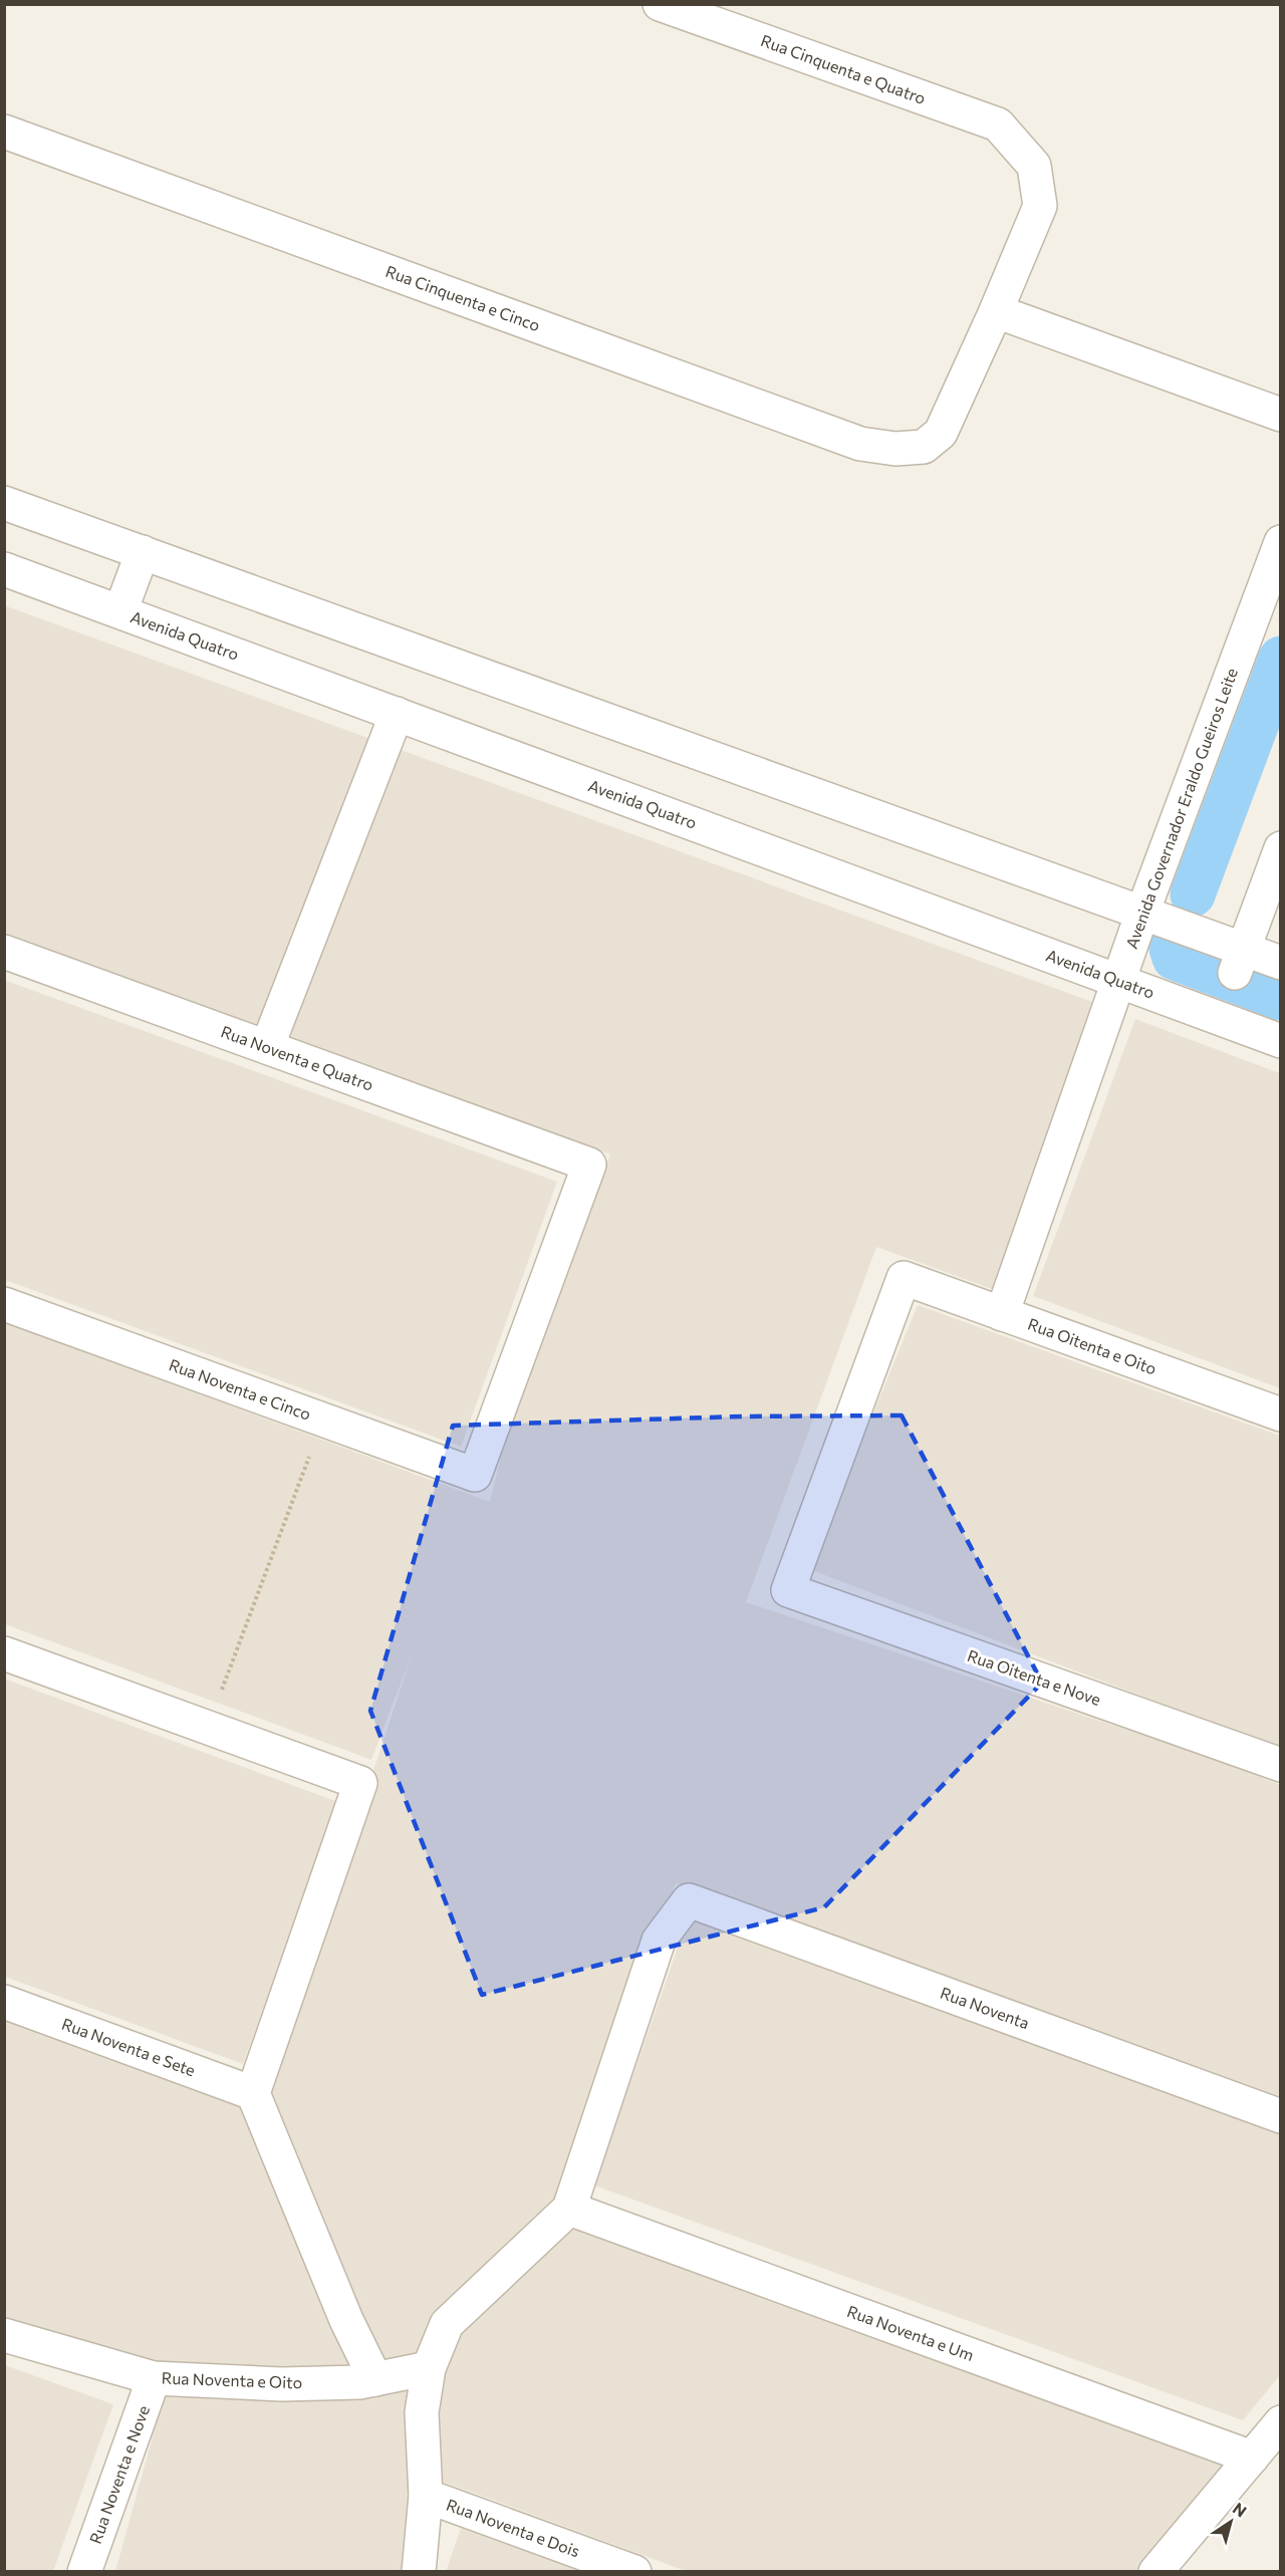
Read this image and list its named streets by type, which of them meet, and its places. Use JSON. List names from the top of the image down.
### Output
{
  "streets": {
    "street": [
      "Rua Cinquenta e Quatro",
      "Rua Cinquenta e Cinco",
      "Avenida Quatro",
      "Avenida Governador Eraldo Gueiros Leite",
      "Rua Noventa e Quatro",
      "Rua Oitenta e Oito",
      "Rua Noventa e Cinco",
      "Rua Oitenta e Nove",
      "Rua Noventa",
      "Rua Noventa e Sete",
      "Rua Noventa e Um",
      "Rua Noventa e Oito",
      "Rua Noventa e Nove",
      "Rua Noventa e Dois"
    ]
  },
  "crossings": [
    ["Rua Cinquenta e Quatro", "Rua Cinquenta e Cinco"],
    ["Avenida Quatro", "Avenida Governador Eraldo Gueiros Leite"],
    ["Avenida Governador Eraldo Gueiros Leite", "Rua Oitenta e Oito"],
    ["Rua Noventa e Quatro", "Rua Noventa e Cinco"],
    ["Rua Oitenta e Oito", "Rua Oitenta e Nove"],
    ["Rua Noventa", "Rua Noventa e Um"],
    ["Rua Noventa e Oito", "Rua Noventa e Nove"]
  ],
  "north": "top right"
}
